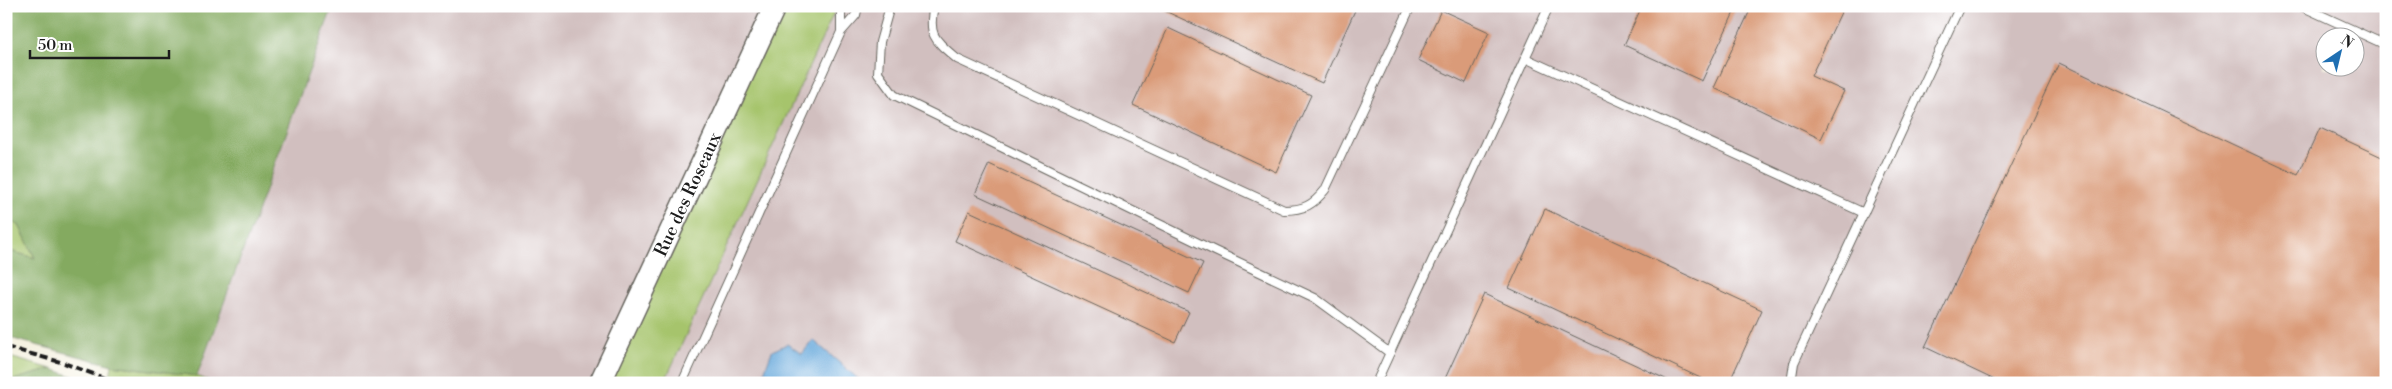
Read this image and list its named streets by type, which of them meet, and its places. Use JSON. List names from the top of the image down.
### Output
{
  "streets": {
    "street": ["Rue des Roseaux"]
  },
  "scale_bar": "50 m",
  "north": "top right"
}
